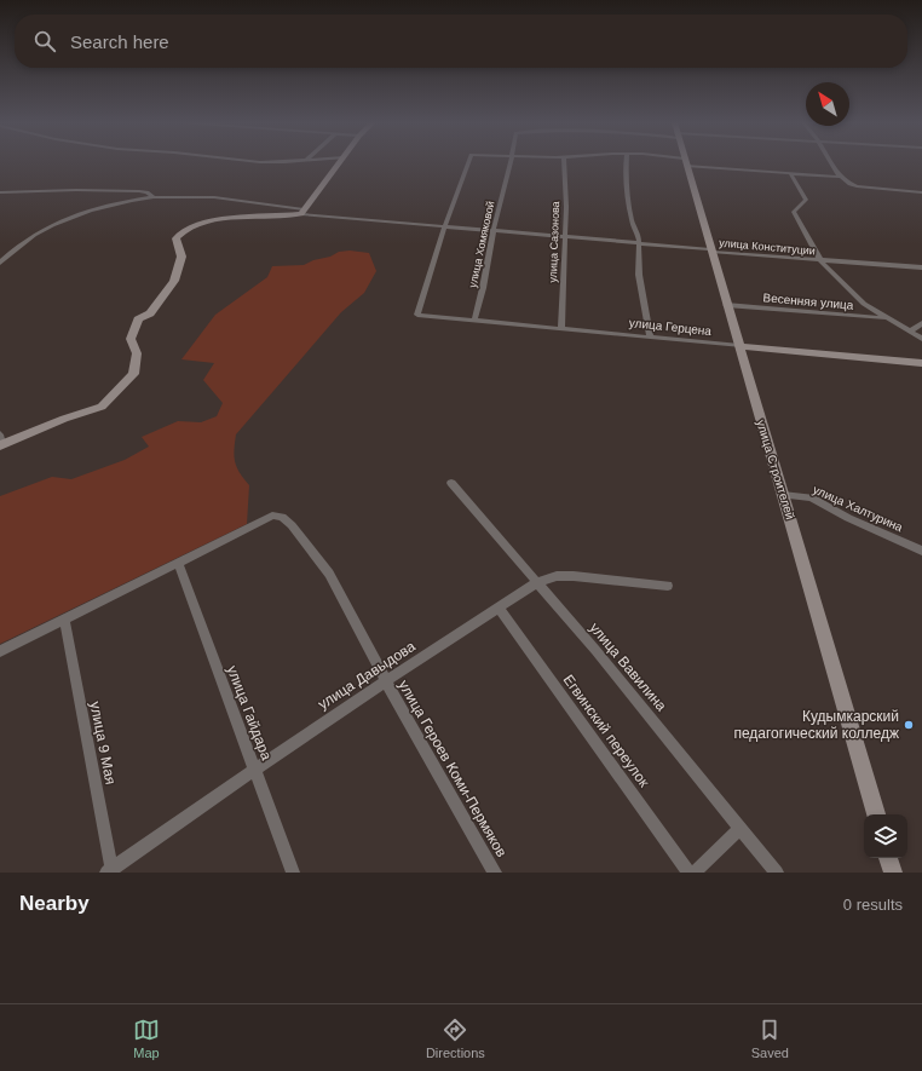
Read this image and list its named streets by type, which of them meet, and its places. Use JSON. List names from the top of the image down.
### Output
{
  "streets": {
    "street": [
      "улица Сазонова",
      "улица Хомяковой",
      "улица Конституции",
      "Весенняя улица",
      "улица Герцена",
      "улица Строителей",
      "улица Халтурина",
      "улица Вавилина",
      "улица Давыдова",
      "улица Гайдара",
      "Егвинский переулок",
      "улица 9 Мая",
      "улица Героев Коми-Пермяков"
    ]
  },
  "crossings": [
    ["улица Сазонова", "улица Конституции"],
    ["улица Сазонова", "улица Герцена"],
    ["улица Хомяковой", "улица Конституции"],
    ["улица Хомяковой", "улица Герцена"],
    ["улица Конституции", "улица Герцена"],
    ["улица Конституции", "улица Строителей"],
    ["Весенняя улица", "улица Строителей"],
    ["улица Герцена", "улица Строителей"],
    ["улица Строителей", "улица Халтурина"],
    ["улица Вавилина", "улица Давыдова"],
    ["улица Давыдова", "улица Гайдара"],
    ["улица Давыдова", "Егвинский переулок"],
    ["улица Давыдова", "улица 9 Мая"],
    ["улица Давыдова", "улица Героев Коми-Пермяков"],
    ["улица Гайдара", "улица Героев Коми-Пермяков"]
  ],
  "places": ["Кудымкарский педагогический колледж"],
  "north": "top left",
  "page": {
    "search": "Search here",
    "heading": ["Nearby", "0 results"],
    "nav": ["Map", "Directions", "Saved"]
  }
}
